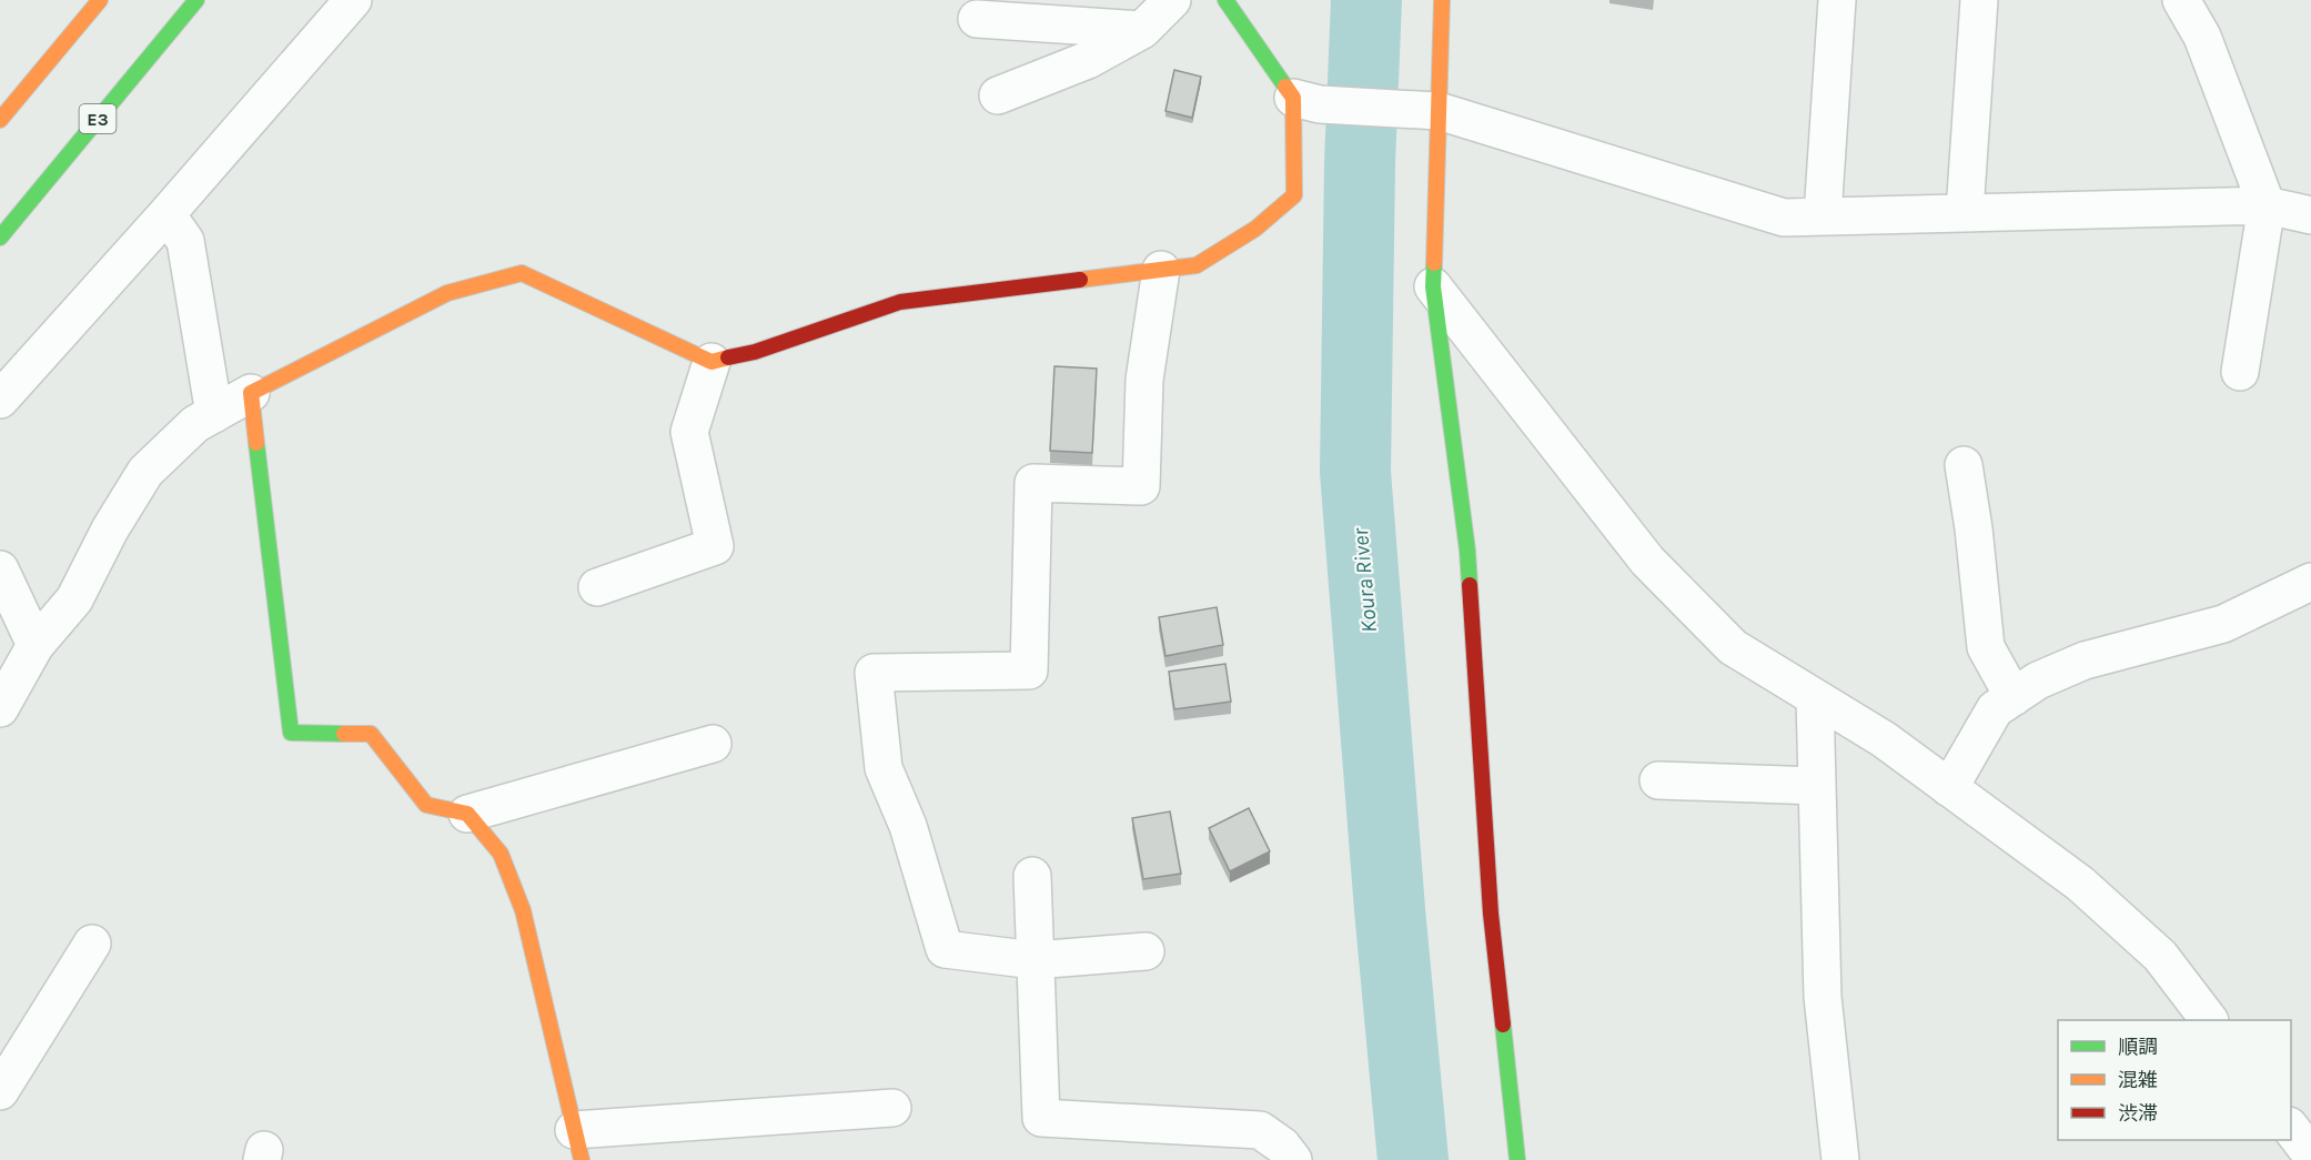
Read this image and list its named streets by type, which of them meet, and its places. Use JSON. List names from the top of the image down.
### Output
{
  "streets": {
    "main road": ["E3"]
  },
  "water": ["Koura River"],
  "legend": ["順調", "混雑", "渋滞"]
}
